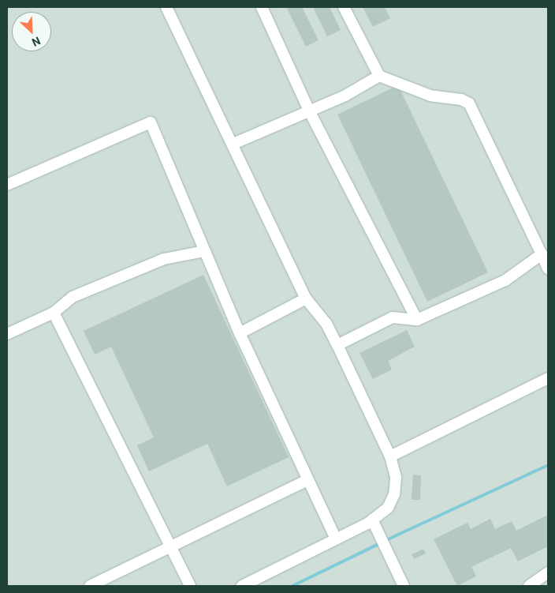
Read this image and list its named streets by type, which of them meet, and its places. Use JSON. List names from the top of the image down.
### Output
{
  "north": "bottom right"
}
